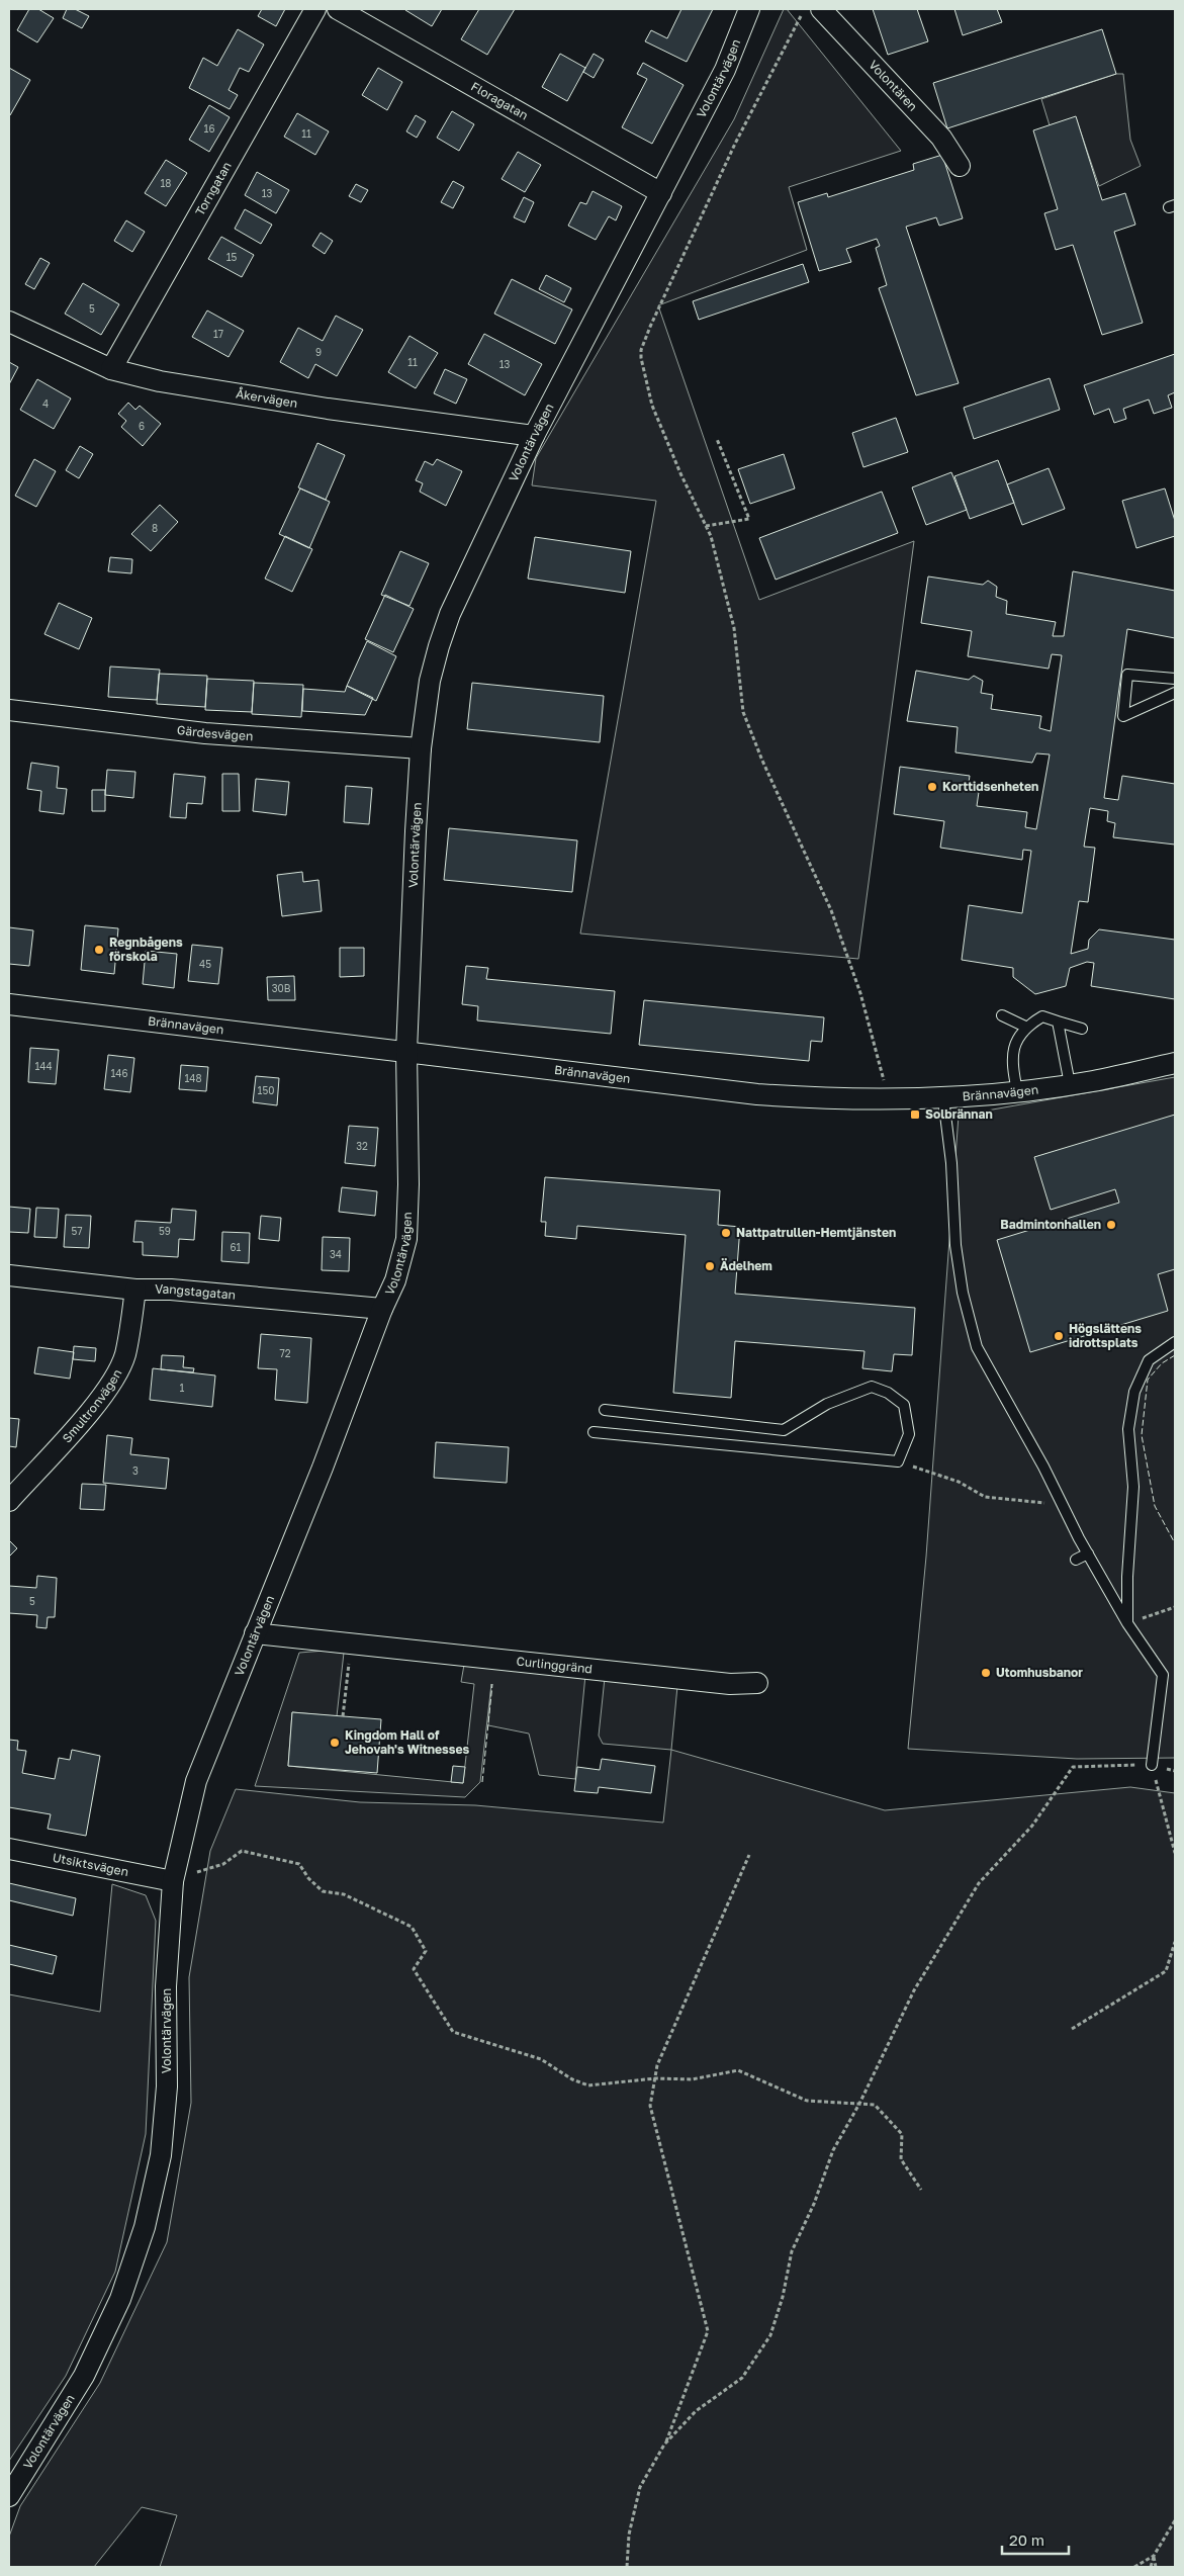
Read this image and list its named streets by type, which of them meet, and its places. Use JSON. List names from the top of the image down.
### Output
{
  "streets": {
    "street": [
      "Volontärvägen",
      "Volontären",
      "Floragatan",
      "Torngatan",
      "Åkervägen",
      "Gärdesvägen",
      "Brännavägen",
      "Vangstagatan",
      "Smultronvägen",
      "Curlinggränd",
      "Utsiktsvägen"
    ]
  },
  "crossings": [
    ["Volontärvägen", "Floragatan"],
    ["Volontärvägen", "Åkervägen"],
    ["Volontärvägen", "Gärdesvägen"],
    ["Volontärvägen", "Brännavägen"],
    ["Volontärvägen", "Vangstagatan"],
    ["Volontärvägen", "Curlinggränd"],
    ["Volontärvägen", "Utsiktsvägen"],
    ["Torngatan", "Åkervägen"],
    ["Vangstagatan", "Smultronvägen"]
  ],
  "places": {
    "other": [
      "Korttidsenheten",
      "Regnbågens förskola",
      "Badmintonhallen",
      "Nattpatrullen-Hemtjänsten",
      "Ädelhem",
      "Högslättens idrottsplats",
      "Utomhusbanor",
      "Kingdom Hall of Jehovah's Witnesses"
    ],
    "transit": ["Solbrännan"]
  },
  "house_numbers": [
    "16",
    "11",
    "18",
    "13",
    "15",
    "5",
    "17",
    "9",
    "11",
    "13",
    "4",
    "6",
    "8",
    "45",
    "30B",
    "144",
    "146",
    "148",
    "150",
    "32",
    "57",
    "59",
    "61",
    "34",
    "72",
    "1",
    "3",
    "5"
  ],
  "scale_bar": "20 m"
}
